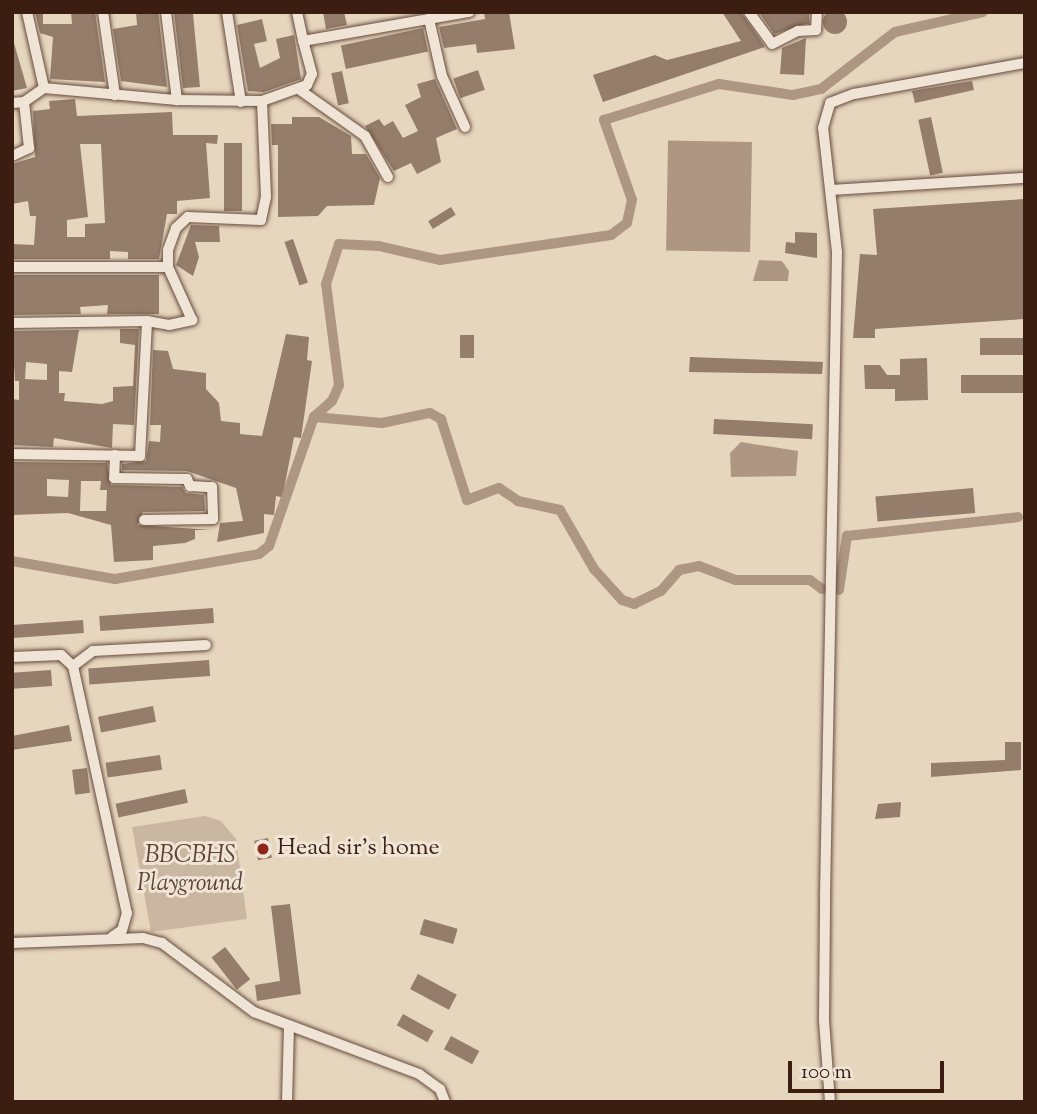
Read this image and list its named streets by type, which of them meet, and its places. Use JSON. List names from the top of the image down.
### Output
{
  "parks": ["BBCBHS Playground"],
  "places": ["Head sir's home"],
  "scale_bar": "100 m"
}
